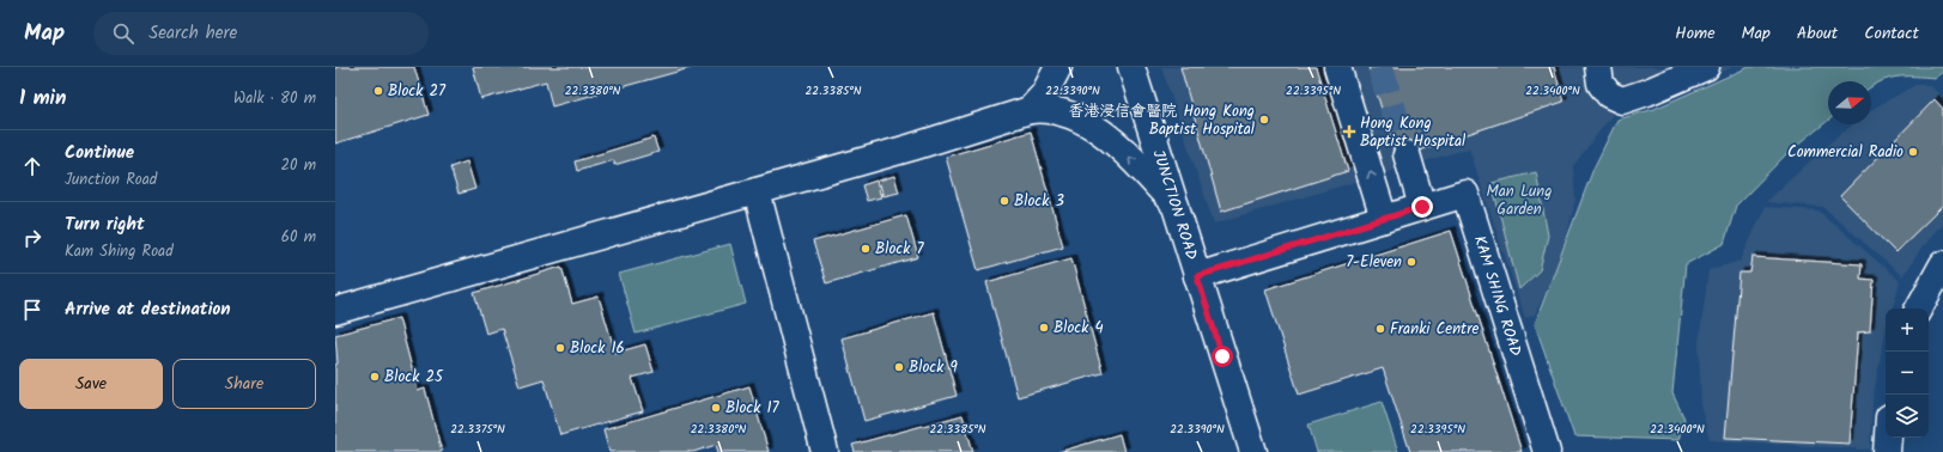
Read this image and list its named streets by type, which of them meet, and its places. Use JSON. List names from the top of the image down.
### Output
{
  "streets": {
    "street": ["JUNCTION ROAD", "KAM SHING ROAD"]
  },
  "crossings": [
    ["JUNCTION ROAD", "KAM SHING ROAD"]
  ],
  "parks": ["Man Lung Garden"],
  "places": {
    "other": [
      "Block 27",
      "香港浸信會醫院 Hong Kong Baptist Hospital",
      "Commercial Radio",
      "Block 3",
      "Block 7",
      "7-Eleven",
      "Block 4",
      "Franki Centre",
      "Block 16",
      "Block 9",
      "Block 25",
      "Block 17"
    ],
    "health": ["Hong Kong Baptist Hospital"]
  },
  "north": "right",
  "page": {
    "header": "Map",
    "search": "Search here",
    "nav": [
      "Home",
      "Map",
      "About",
      "Contact"
    ],
    "heading": ["1 min", "Walk · 80 m"],
    "list": [
      ["Continue", "Junction Road", "20 m"],
      ["Turn right", "Kam Shing Road", "60 m"],
      "Arrive at destination"
    ],
    "map_buttons": ["+", "−"],
    "buttons": ["Save", "Share"]
  },
  "coordinates": [
    "22.3400°N",
    "22.3380°N",
    "22.3385°N",
    "22.3390°N",
    "22.3395°N",
    "22.3375°N"
  ]
}
